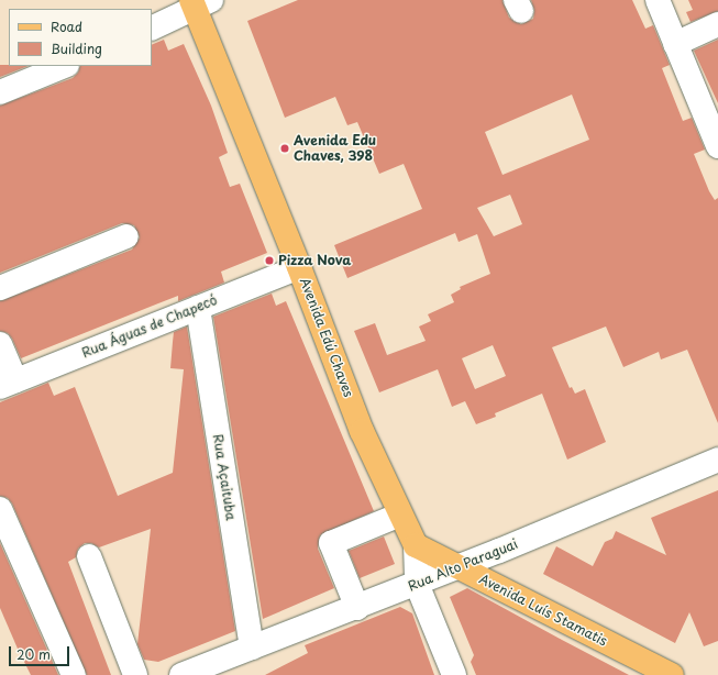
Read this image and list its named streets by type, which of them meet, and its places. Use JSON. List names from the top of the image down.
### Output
{
  "streets": {
    "main road": ["Avenida Edú Chaves", "Avenida Luís Stamatis"],
    "street": ["Rua Águas de Chapecó", "Rua Açaituba", "Rua Alto Paraguai"]
  },
  "crossings": [
    ["Rua Águas de Chapecó", "Avenida Edú Chaves"],
    ["Rua Águas de Chapecó", "Rua Açaituba"],
    ["Avenida Edú Chaves", "Rua Alto Paraguai"],
    ["Avenida Edú Chaves", "Avenida Luís Stamatis"],
    ["Rua Açaituba", "Rua Alto Paraguai"],
    ["Rua Alto Paraguai", "Avenida Luís Stamatis"]
  ],
  "places": ["Avenida Edu Chaves, 398", "Pizza Nova"],
  "legend": ["Road", "Building"],
  "scale_bar": "20 m"
}
